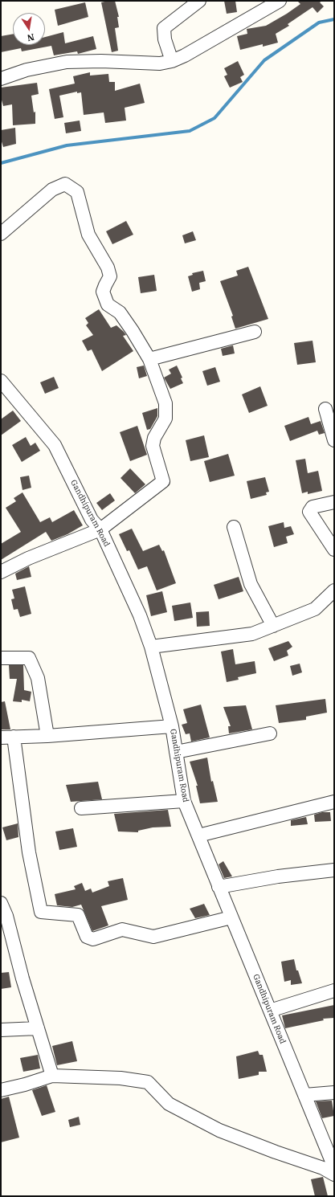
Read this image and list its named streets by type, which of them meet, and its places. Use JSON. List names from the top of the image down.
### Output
{
  "streets": {
    "street": ["Gandhipuram Road"]
  },
  "north": "bottom"
}
